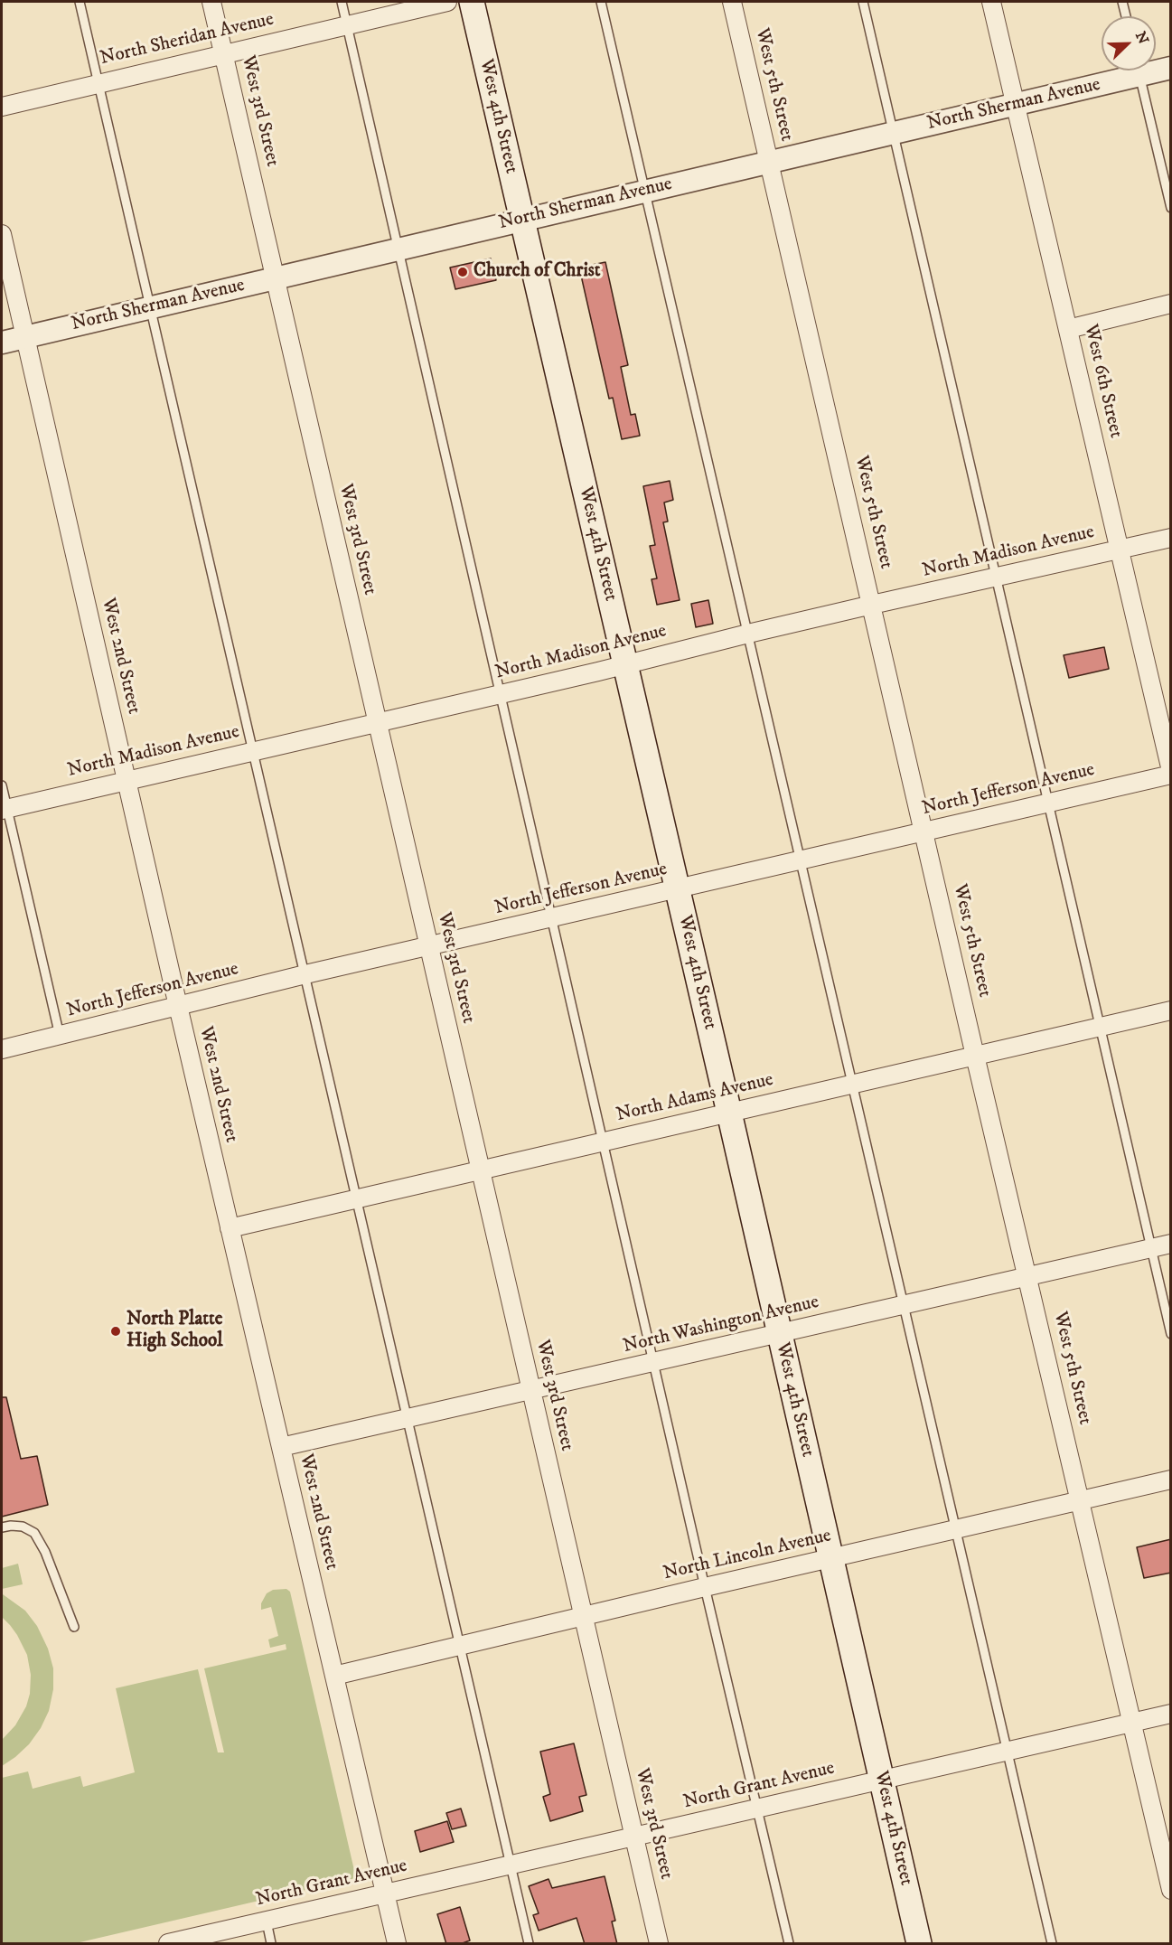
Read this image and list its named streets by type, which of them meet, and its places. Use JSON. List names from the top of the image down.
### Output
{
  "streets": {
    "main road": ["West 4th Street"],
    "street": [
      "North Sheridan Avenue",
      "West 5th Street",
      "North Sherman Avenue",
      "West 3rd Street",
      "West 6th Street",
      "North Madison Avenue",
      "West 2nd Street",
      "North Jefferson Avenue",
      "North Adams Avenue",
      "North Washington Avenue",
      "North Lincoln Avenue",
      "North Grant Avenue"
    ]
  },
  "crossings": [
    ["North Sheridan Avenue", "West 3rd Street"],
    ["West 5th Street", "North Sherman Avenue"],
    ["West 5th Street", "North Madison Avenue"],
    ["West 5th Street", "North Jefferson Avenue"],
    ["West 5th Street", "North Adams Avenue"],
    ["West 5th Street", "North Washington Avenue"],
    ["West 5th Street", "North Lincoln Avenue"],
    ["West 5th Street", "North Grant Avenue"],
    ["North Sherman Avenue", "West 3rd Street"],
    ["North Sherman Avenue", "West 4th Street"],
    ["North Sherman Avenue", "West 6th Street"],
    ["North Sherman Avenue", "West 2nd Street"],
    ["West 3rd Street", "North Madison Avenue"],
    ["West 3rd Street", "North Jefferson Avenue"],
    ["West 3rd Street", "North Adams Avenue"],
    ["West 3rd Street", "North Washington Avenue"],
    ["West 3rd Street", "North Lincoln Avenue"],
    ["West 3rd Street", "North Grant Avenue"],
    ["West 4th Street", "North Madison Avenue"],
    ["West 4th Street", "North Jefferson Avenue"],
    ["West 4th Street", "North Adams Avenue"],
    ["West 4th Street", "North Washington Avenue"],
    ["West 4th Street", "North Lincoln Avenue"],
    ["West 4th Street", "North Grant Avenue"],
    ["West 6th Street", "North Madison Avenue"],
    ["West 6th Street", "North Jefferson Avenue"],
    ["North Madison Avenue", "West 2nd Street"],
    ["West 2nd Street", "North Jefferson Avenue"],
    ["West 2nd Street", "North Adams Avenue"],
    ["West 2nd Street", "North Washington Avenue"],
    ["West 2nd Street", "North Lincoln Avenue"],
    ["West 2nd Street", "North Grant Avenue"]
  ],
  "places": ["Church of Christ", "North Platte High School"],
  "north": "top right"
}
